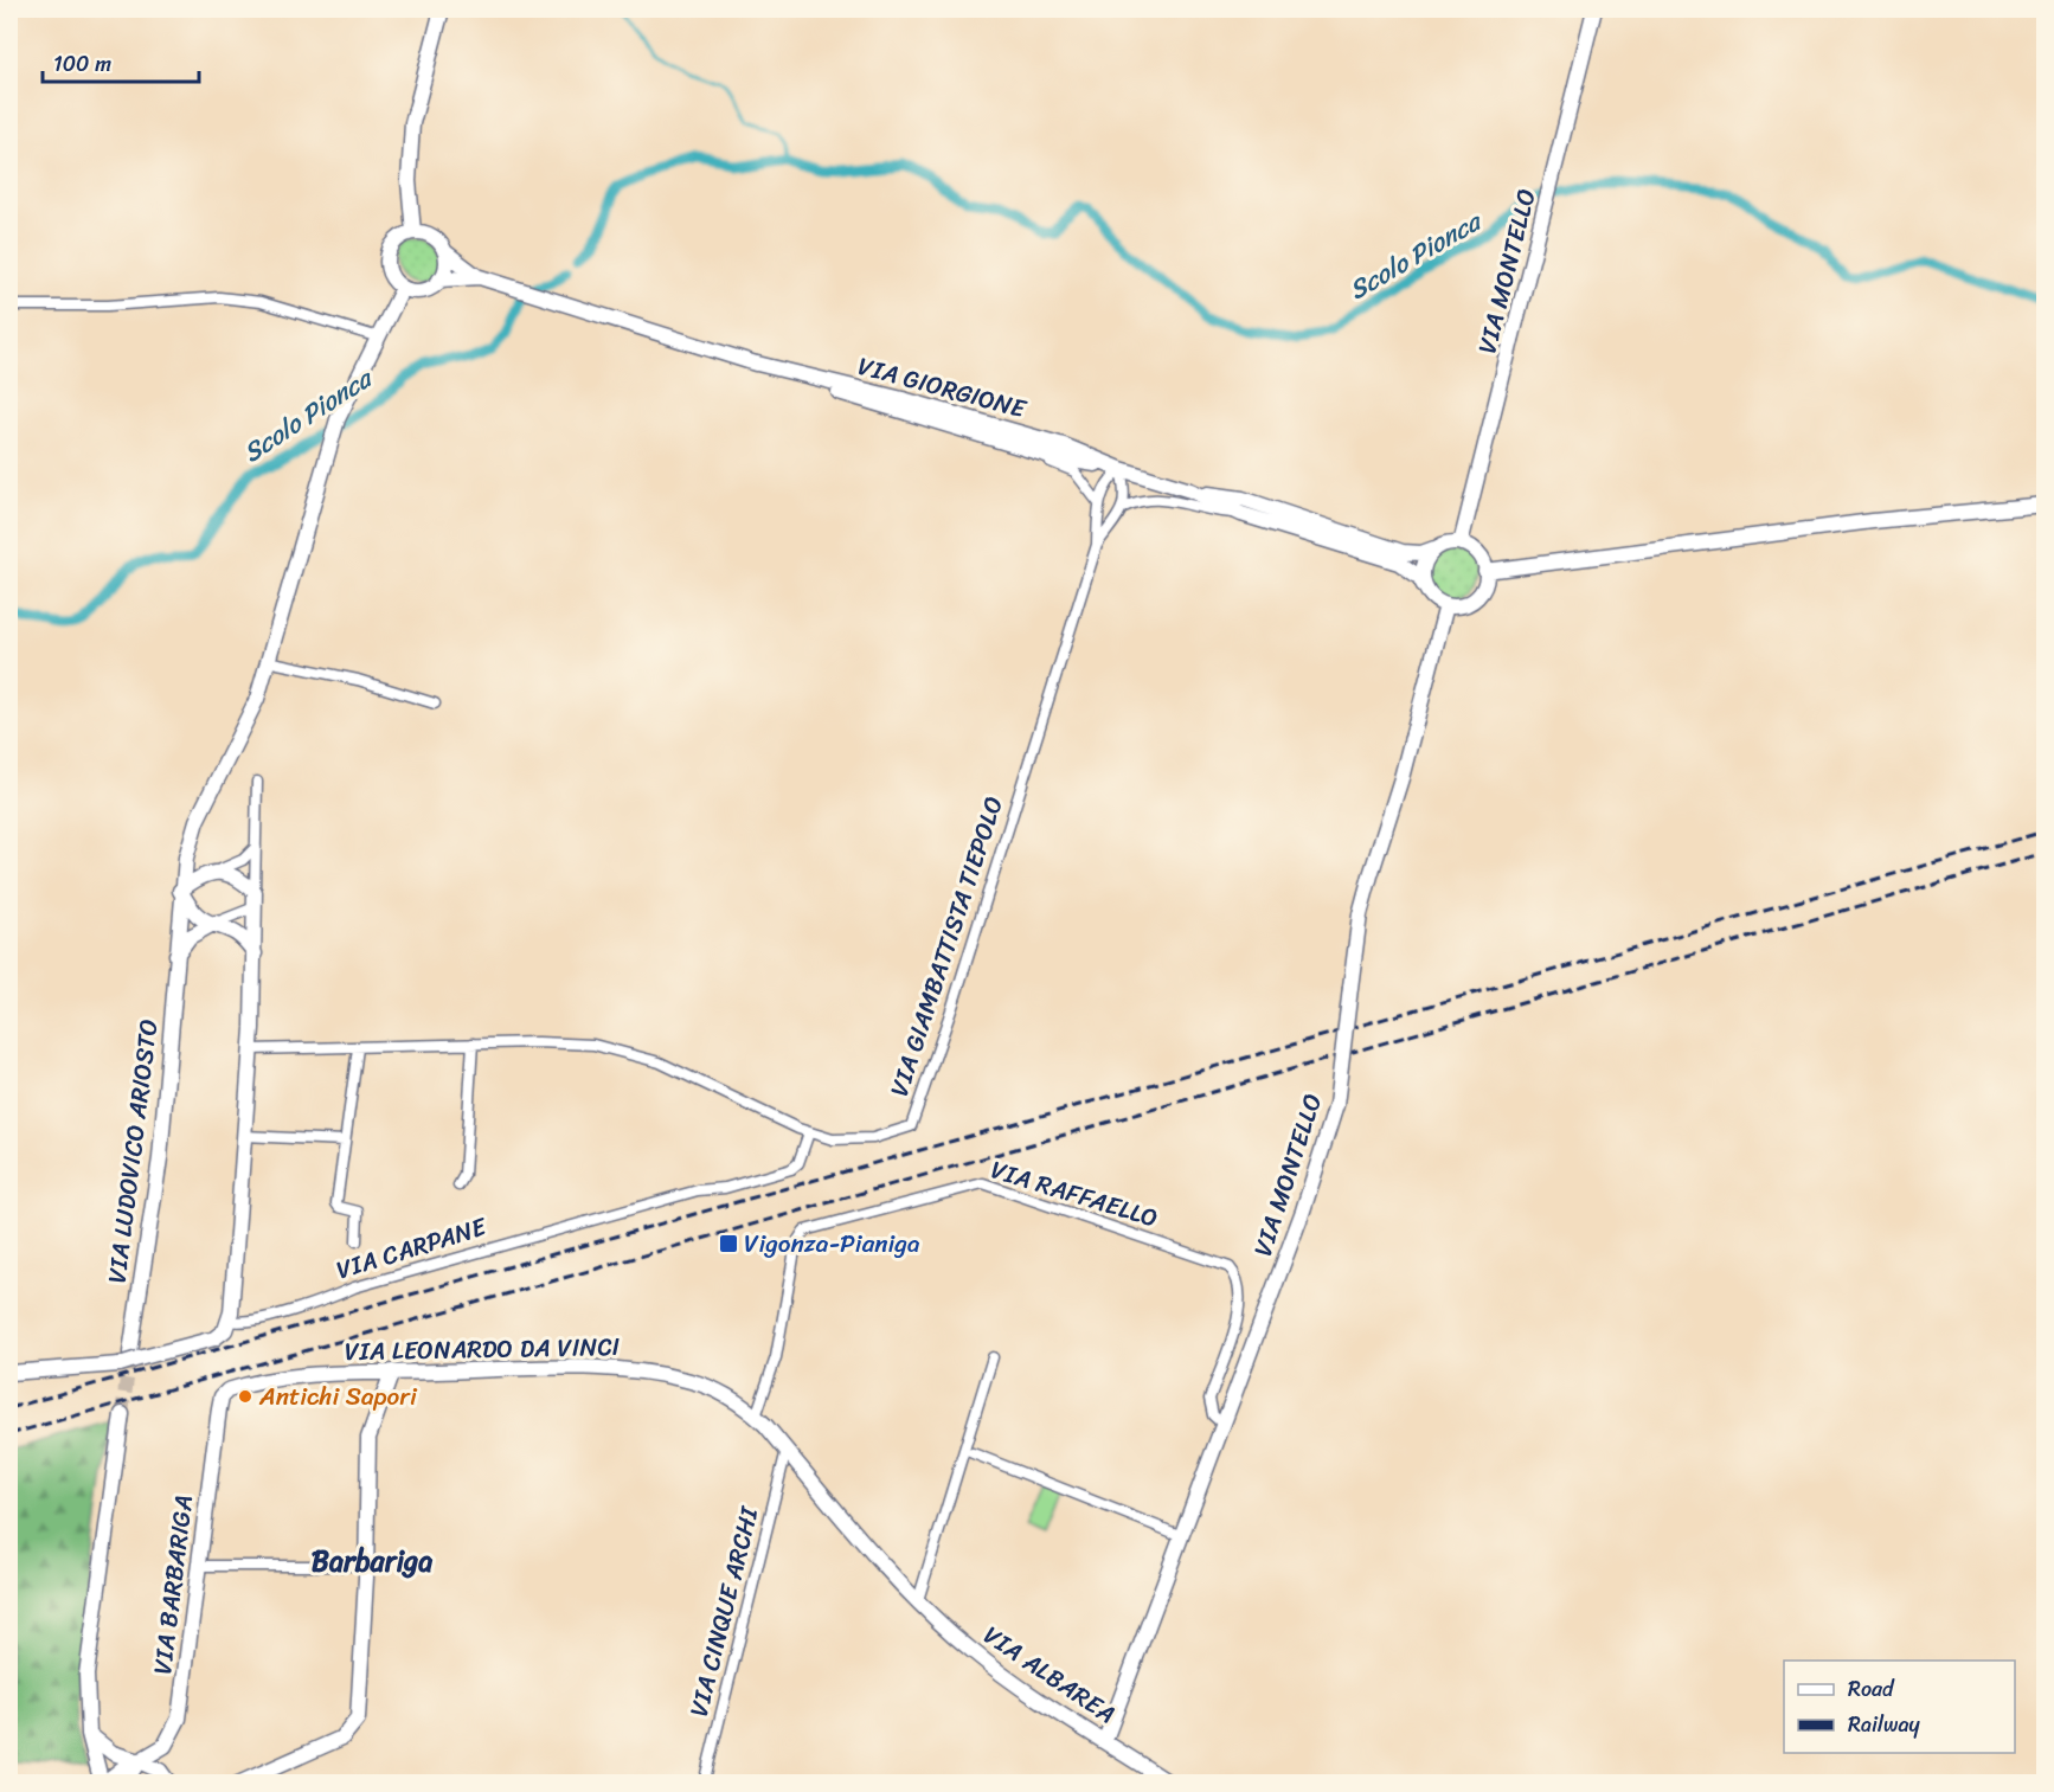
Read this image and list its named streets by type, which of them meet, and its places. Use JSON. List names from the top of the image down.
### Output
{
  "streets": {
    "street": [
      "VIA MONTELLO",
      "VIA GIORGIONE",
      "VIA GIAMBATTISTA TIEPOLO",
      "VIA LUDOVICO ARIOSTO",
      "VIA RAFFAELLO",
      "VIA CARPANE",
      "VIA LEONARDO DA VINCI",
      "VIA BARBARIGA",
      "VIA CINQUE ARCHI",
      "VIA ALBAREA"
    ]
  },
  "crossings": [
    ["VIA MONTELLO", "VIA GIORGIONE"],
    ["VIA MONTELLO", "VIA RAFFAELLO"],
    ["VIA MONTELLO", "VIA ALBAREA"],
    ["VIA GIORGIONE", "VIA GIAMBATTISTA TIEPOLO"],
    ["VIA GIORGIONE", "VIA LUDOVICO ARIOSTO"],
    ["VIA GIAMBATTISTA TIEPOLO", "VIA CARPANE"],
    ["VIA RAFFAELLO", "VIA LEONARDO DA VINCI"],
    ["VIA LEONARDO DA VINCI", "VIA BARBARIGA"],
    ["VIA LEONARDO DA VINCI", "VIA CINQUE ARCHI"],
    ["VIA LEONARDO DA VINCI", "VIA ALBAREA"]
  ],
  "districts": ["Barbariga"],
  "water": ["Scolo Pionca"],
  "places": {
    "transit": ["Vigonza-Pianiga"],
    "other": ["Antichi Sapori"]
  },
  "legend": ["Road", "Railway"],
  "scale_bar": "100 m"
}
